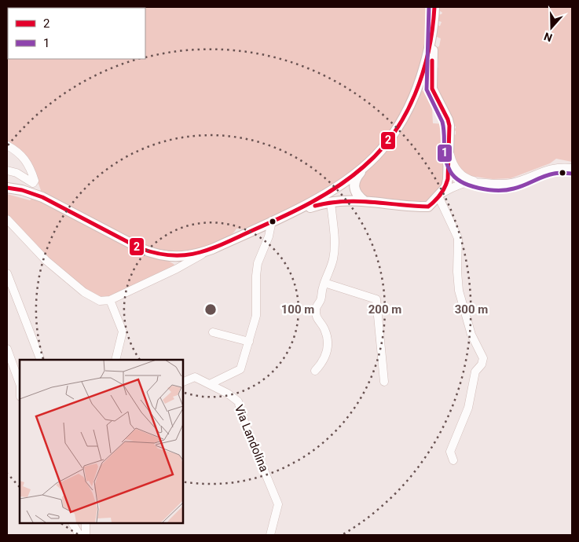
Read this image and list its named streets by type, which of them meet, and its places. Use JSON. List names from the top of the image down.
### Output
{
  "streets": {
    "street": ["Via Landolina"]
  },
  "lines": ["transit line 2", "transit line 1"],
  "legend": ["2", "1"],
  "north": "bottom",
  "rings": ["100 m", "200 m", "300 m"]
}
